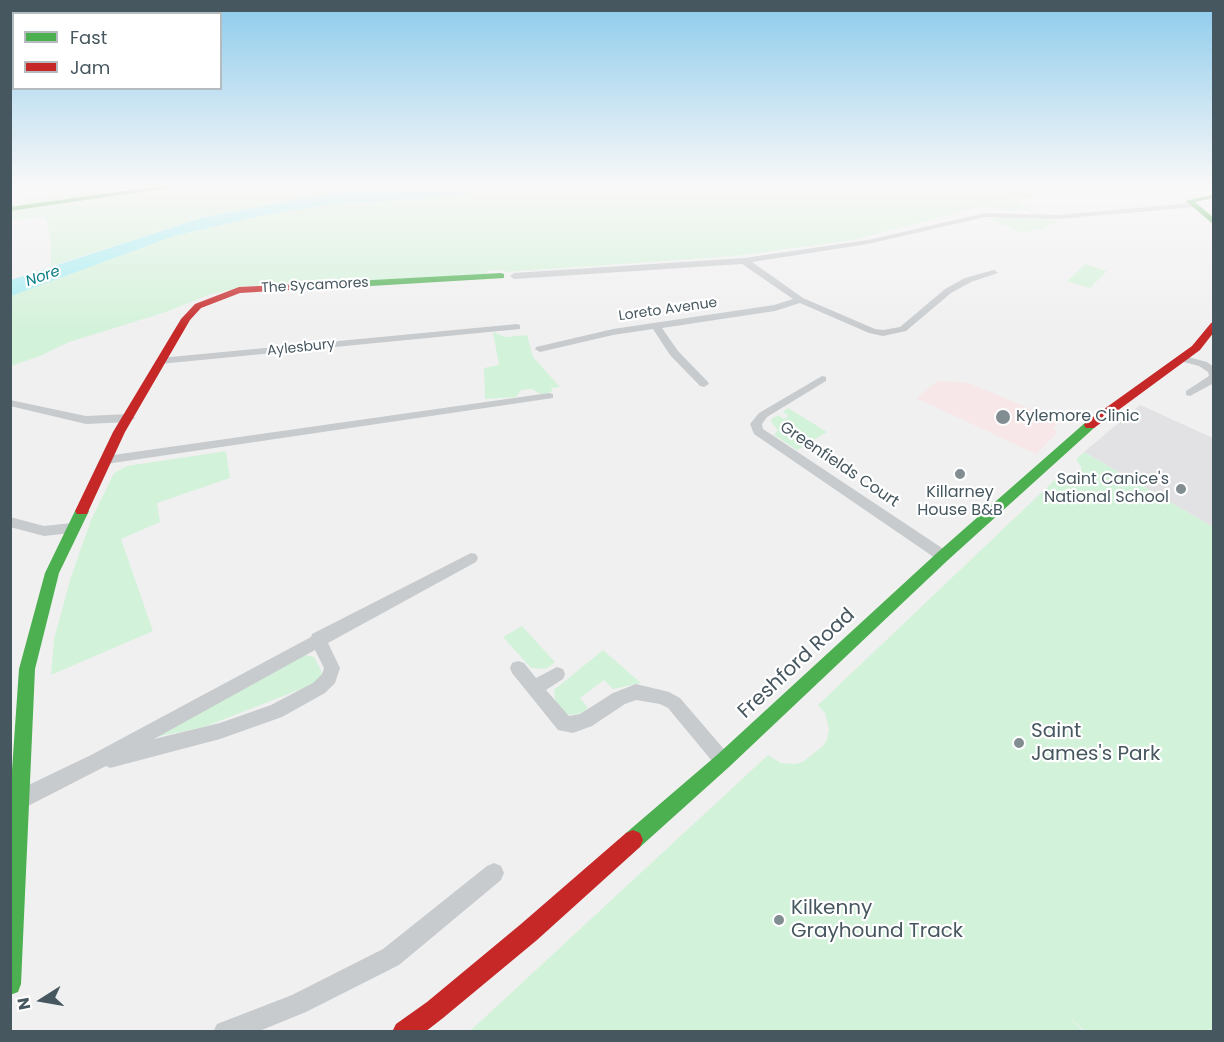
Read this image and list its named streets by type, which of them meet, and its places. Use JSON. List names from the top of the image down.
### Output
{
  "streets": {
    "street": [
      "The Sycamores",
      "Loreto Avenue",
      "Aylesbury",
      "Greenfields Court",
      "Freshford Road"
    ]
  },
  "crossings": [
    ["The Sycamores", "Aylesbury"],
    ["Greenfields Court", "Freshford Road"]
  ],
  "water": ["Nore"],
  "places": [
    "Kylemore Clinic",
    "Killarney House B&B",
    "Saint Canice's National School",
    "Saint James's Park",
    "Kilkenny Grayhound Track"
  ],
  "legend": ["Fast", "Jam"],
  "north": "left"
}
